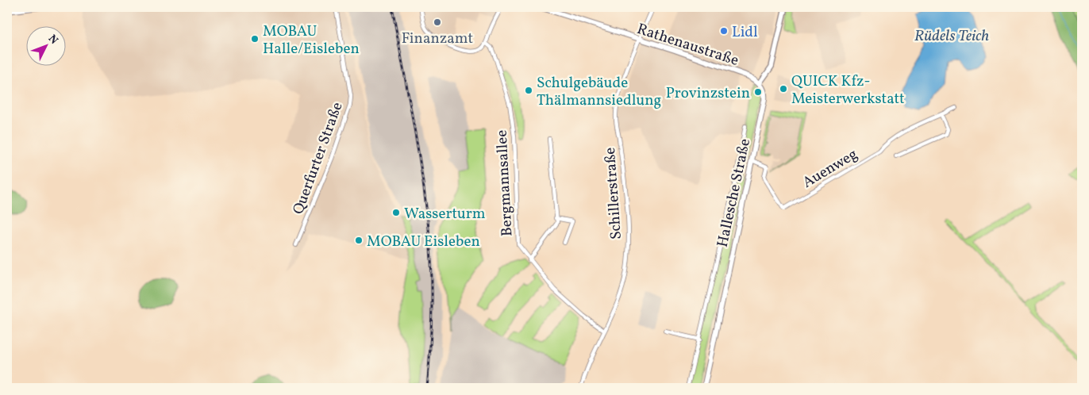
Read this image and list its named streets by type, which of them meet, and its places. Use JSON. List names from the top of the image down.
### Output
{
  "streets": {
    "main road": ["Rathenaustraße", "Hallesche Straße"],
    "street": [
      "Querfurter Straße",
      "Auenweg",
      "Bergmannsallee",
      "Schillerstraße"
    ]
  },
  "crossings": [
    ["Rathenaustraße", "Hallesche Straße"],
    ["Rathenaustraße", "Schillerstraße"],
    ["Auenweg", "Hallesche Straße"],
    ["Bergmannsallee", "Schillerstraße"]
  ],
  "water": ["Rüdels Teich"],
  "places": [
    "Finanzamt",
    "Lidl",
    "MOBAU Halle/Eisleben",
    "QUICK Kfz- Meisterwerkstatt",
    "Schulgebäude Thälmannsiedlung",
    "Provinzstein",
    "Wasserturm",
    "MOBAU Eisleben"
  ],
  "north": "top right"
}
